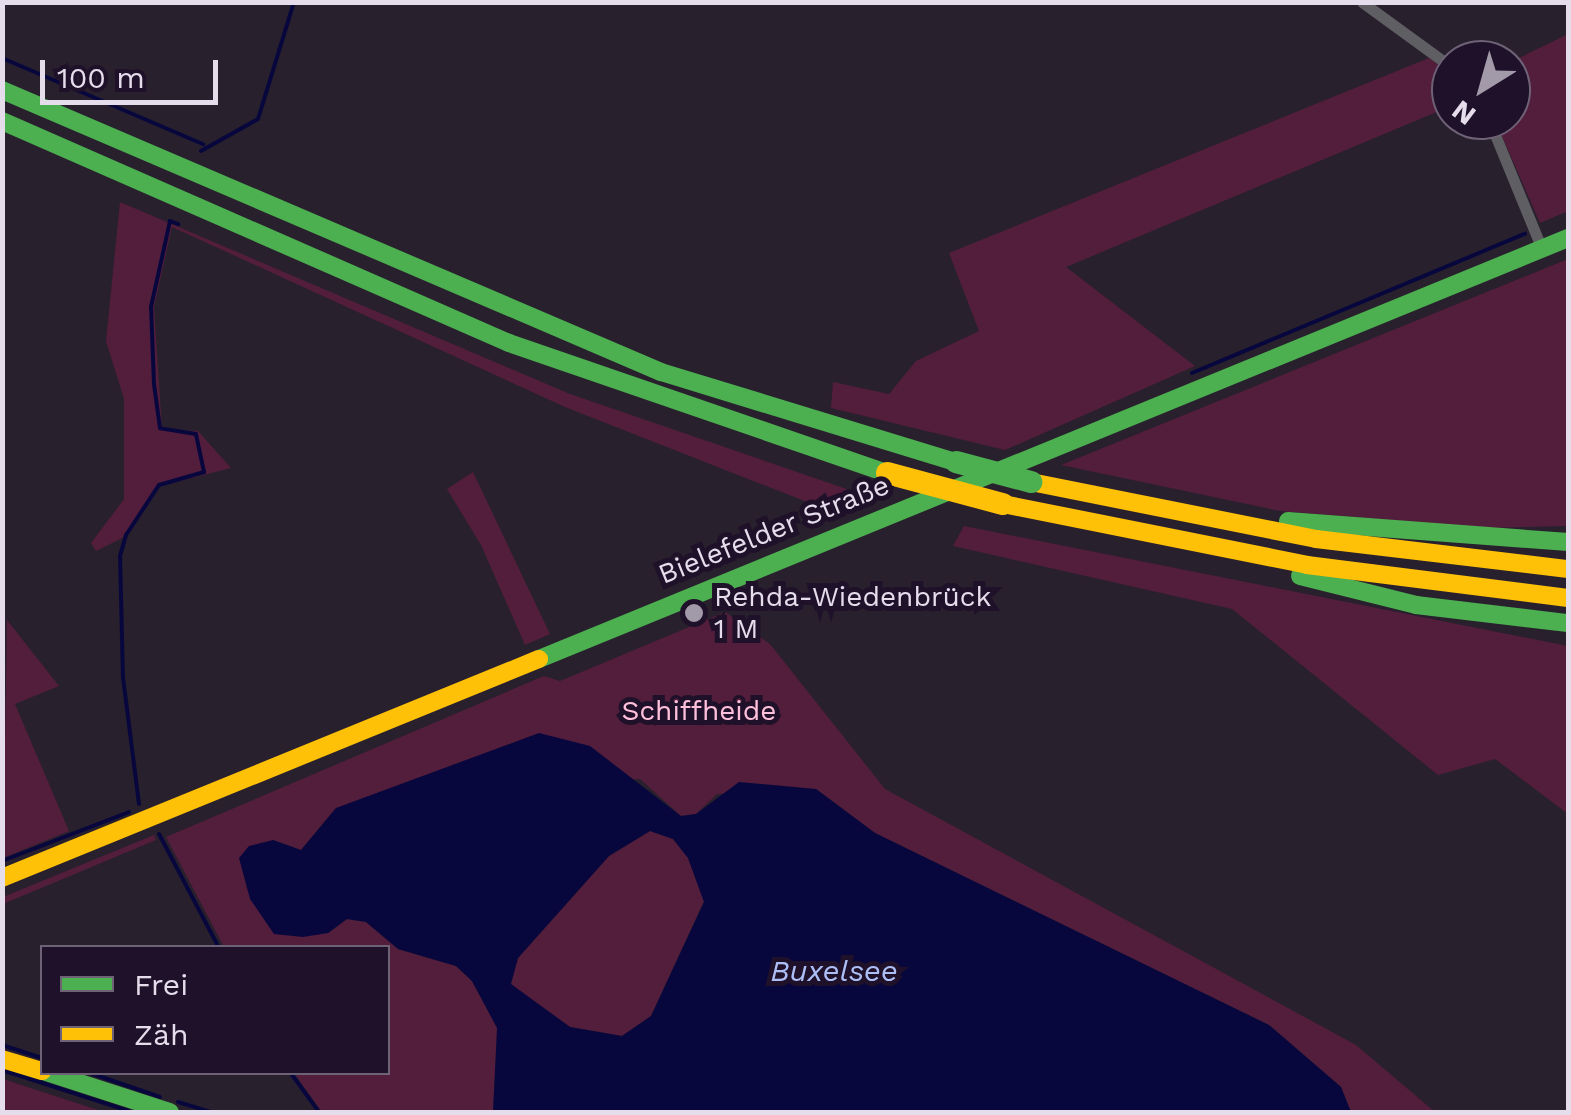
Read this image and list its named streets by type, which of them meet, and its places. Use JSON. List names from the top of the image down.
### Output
{
  "streets": {
    "main road": ["Bielefelder Straße"]
  },
  "water": ["Buxelsee"],
  "parks": ["Schiffheide"],
  "places": ["Rehda-Wiedenbrück 1 M"],
  "legend": ["Frei", "Zäh"],
  "scale_bar": "100 m",
  "north": "bottom left"
}
